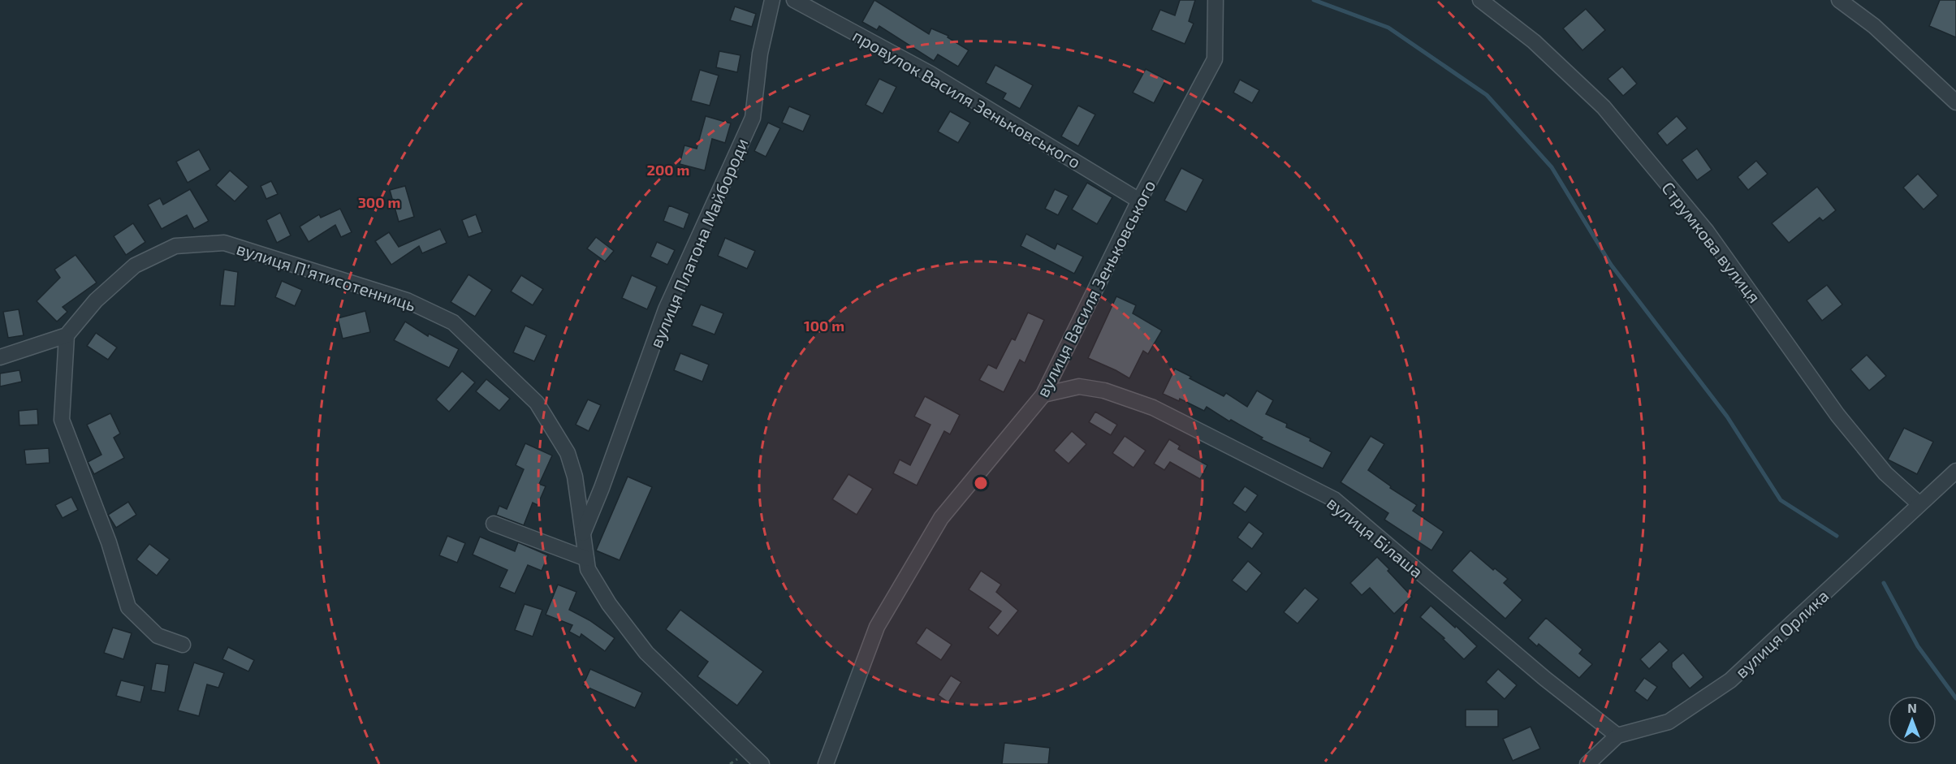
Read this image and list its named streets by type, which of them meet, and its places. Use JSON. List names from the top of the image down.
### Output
{
  "streets": {
    "street": [
      "провулок Василя Зеньковського",
      "Струмкова вулиця",
      "вулиця Платона Майбороди",
      "вулиця Пʼятисотенниць",
      "вулиця Василя Зеньковського",
      "вулиця Білаша",
      "вулиця Орлика"
    ]
  },
  "crossings": [
    ["провулок Василя Зеньковського", "вулиця Василя Зеньковського"],
    ["Струмкова вулиця", "вулиця Орлика"],
    ["вулиця Платона Майбороди", "вулиця Пʼятисотенниць"],
    ["вулиця Василя Зеньковського", "вулиця Білаша"],
    ["вулиця Білаша", "вулиця Орлика"]
  ],
  "north": "top",
  "rings": ["200 m", "300 m", "100 m"]
}
